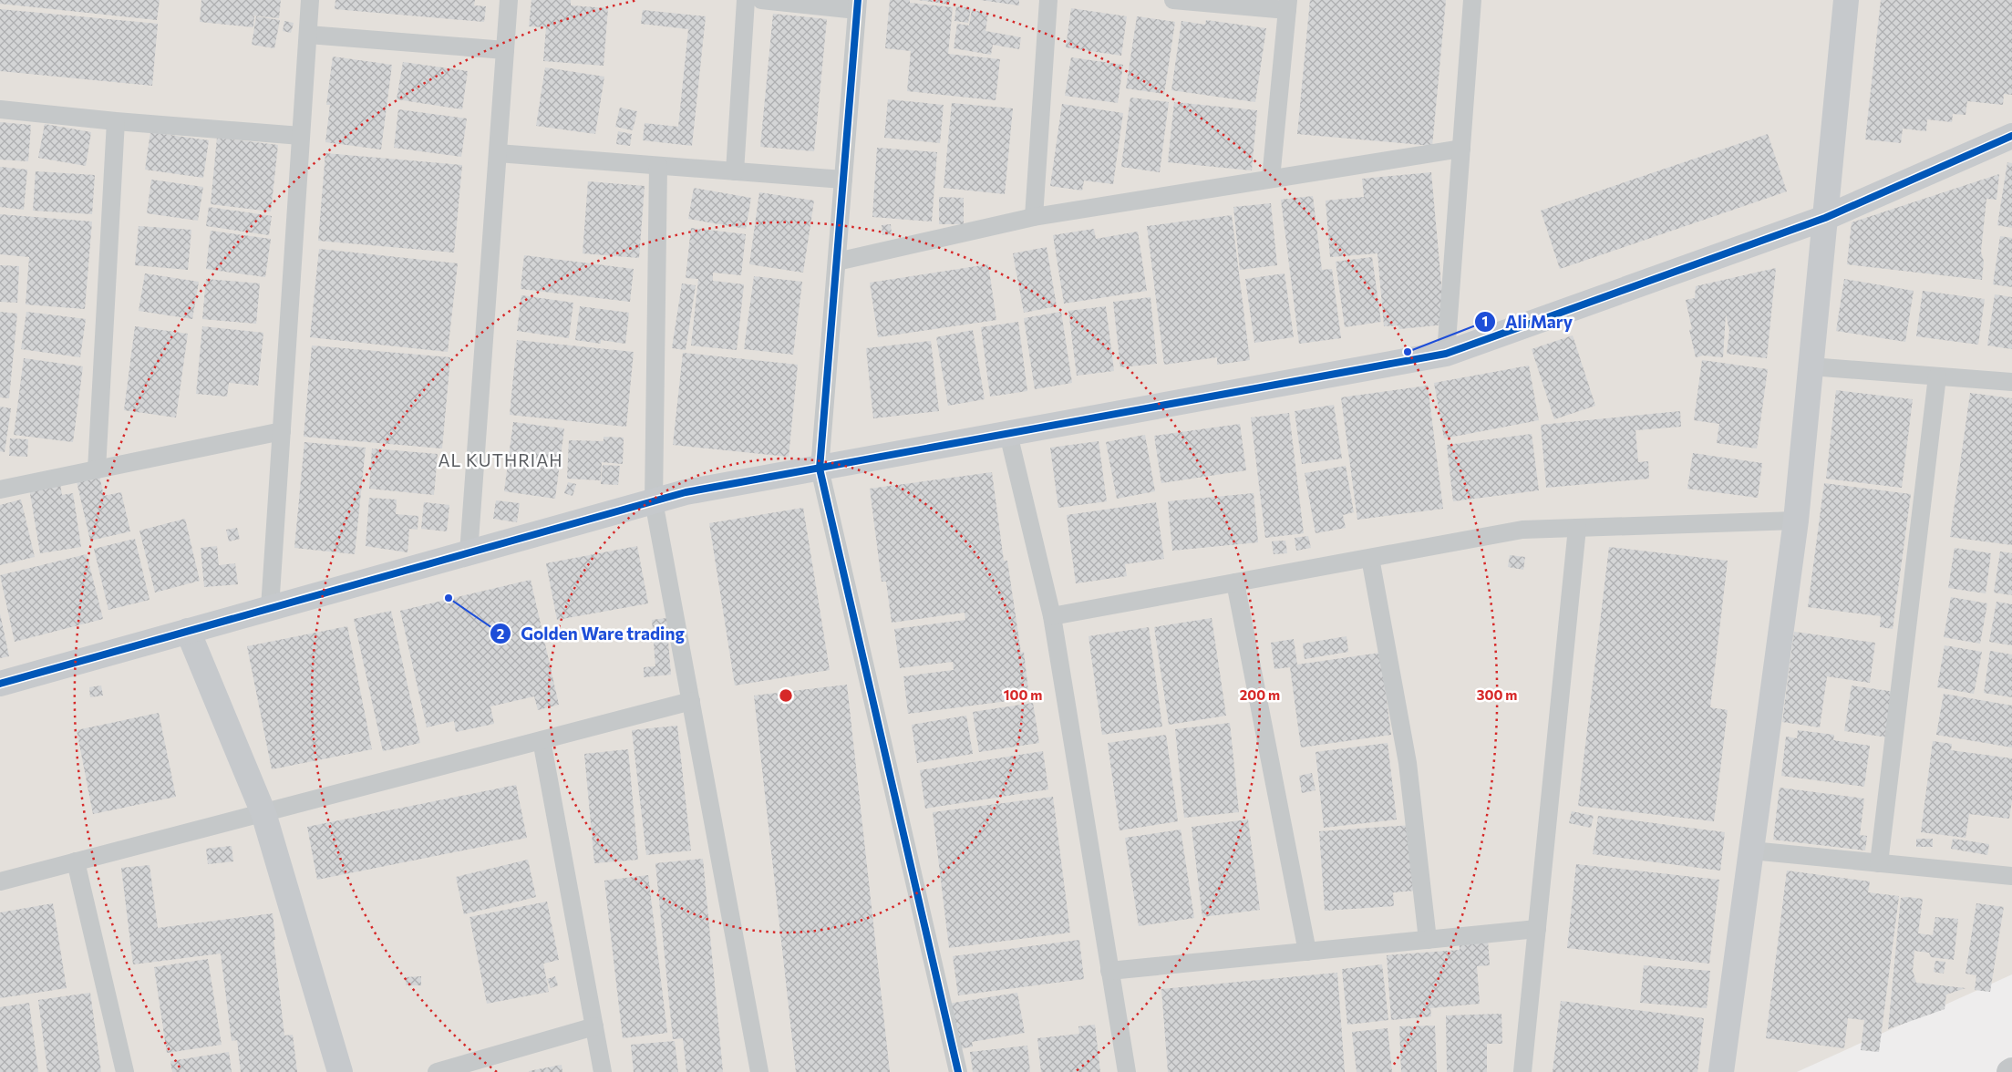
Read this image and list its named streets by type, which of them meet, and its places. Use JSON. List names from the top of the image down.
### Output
{
  "districts": ["AL KUTHRIAH"],
  "places": ["Ali Mary", "Golden Ware trading"],
  "rings": ["100 m", "200 m", "300 m"]
}
